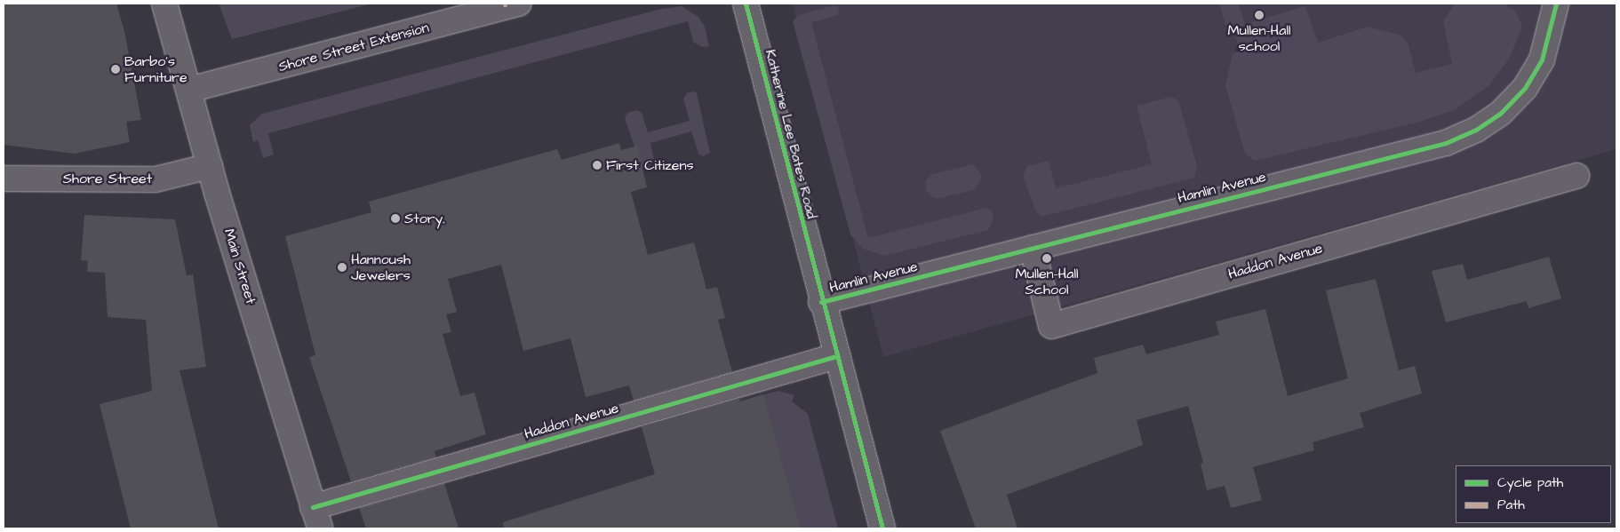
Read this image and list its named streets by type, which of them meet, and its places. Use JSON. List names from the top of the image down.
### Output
{
  "streets": {
    "street": [
      "Shore Street Extension",
      "Katherine Lee Bates Road",
      "Shore Street",
      "Hamlin Avenue",
      "Haddon Avenue",
      "Main Street"
    ]
  },
  "crossings": [
    ["Shore Street Extension", "Main Street"],
    ["Katherine Lee Bates Road", "Hamlin Avenue"],
    ["Katherine Lee Bates Road", "Haddon Avenue"],
    ["Shore Street", "Main Street"],
    ["Hamlin Avenue", "Haddon Avenue"],
    ["Haddon Avenue", "Main Street"]
  ],
  "places": [
    "Mullen-Hall school",
    "Barbo's Furniture",
    "First Citizens",
    "Story.",
    "Mullen-Hall School",
    "Hannoush Jewelers"
  ],
  "legend": ["Cycle path", "Path"]
}
